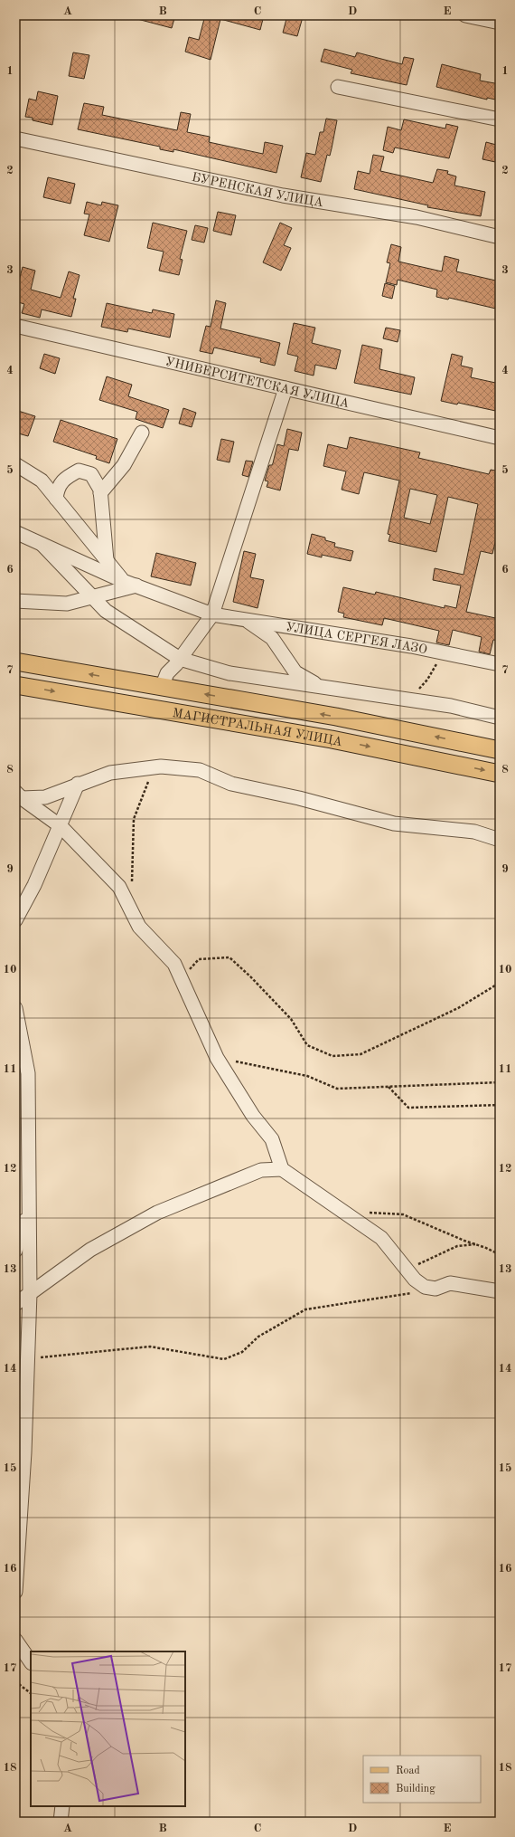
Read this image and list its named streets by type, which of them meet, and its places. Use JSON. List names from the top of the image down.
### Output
{
  "streets": {
    "main road": ["МАГИСТРАЛЬНАЯ УЛИЦА"],
    "street": ["БУРЕНСКАЯ УЛИЦА", "УНИВЕРСИТЕТСКАЯ УЛИЦА", "УЛИЦА СЕРГЕЯ ЛАЗО"]
  },
  "legend": ["Road", "Building"],
  "grid": {
    "columns": [
      "A",
      "B",
      "C",
      "D",
      "E"
    ],
    "rows": [
      "1",
      "2",
      "3",
      "4",
      "5",
      "6",
      "7",
      "8",
      "9",
      "10",
      "11",
      "12",
      "13",
      "14",
      "15",
      "16",
      "17",
      "18"
    ]
  }
}
